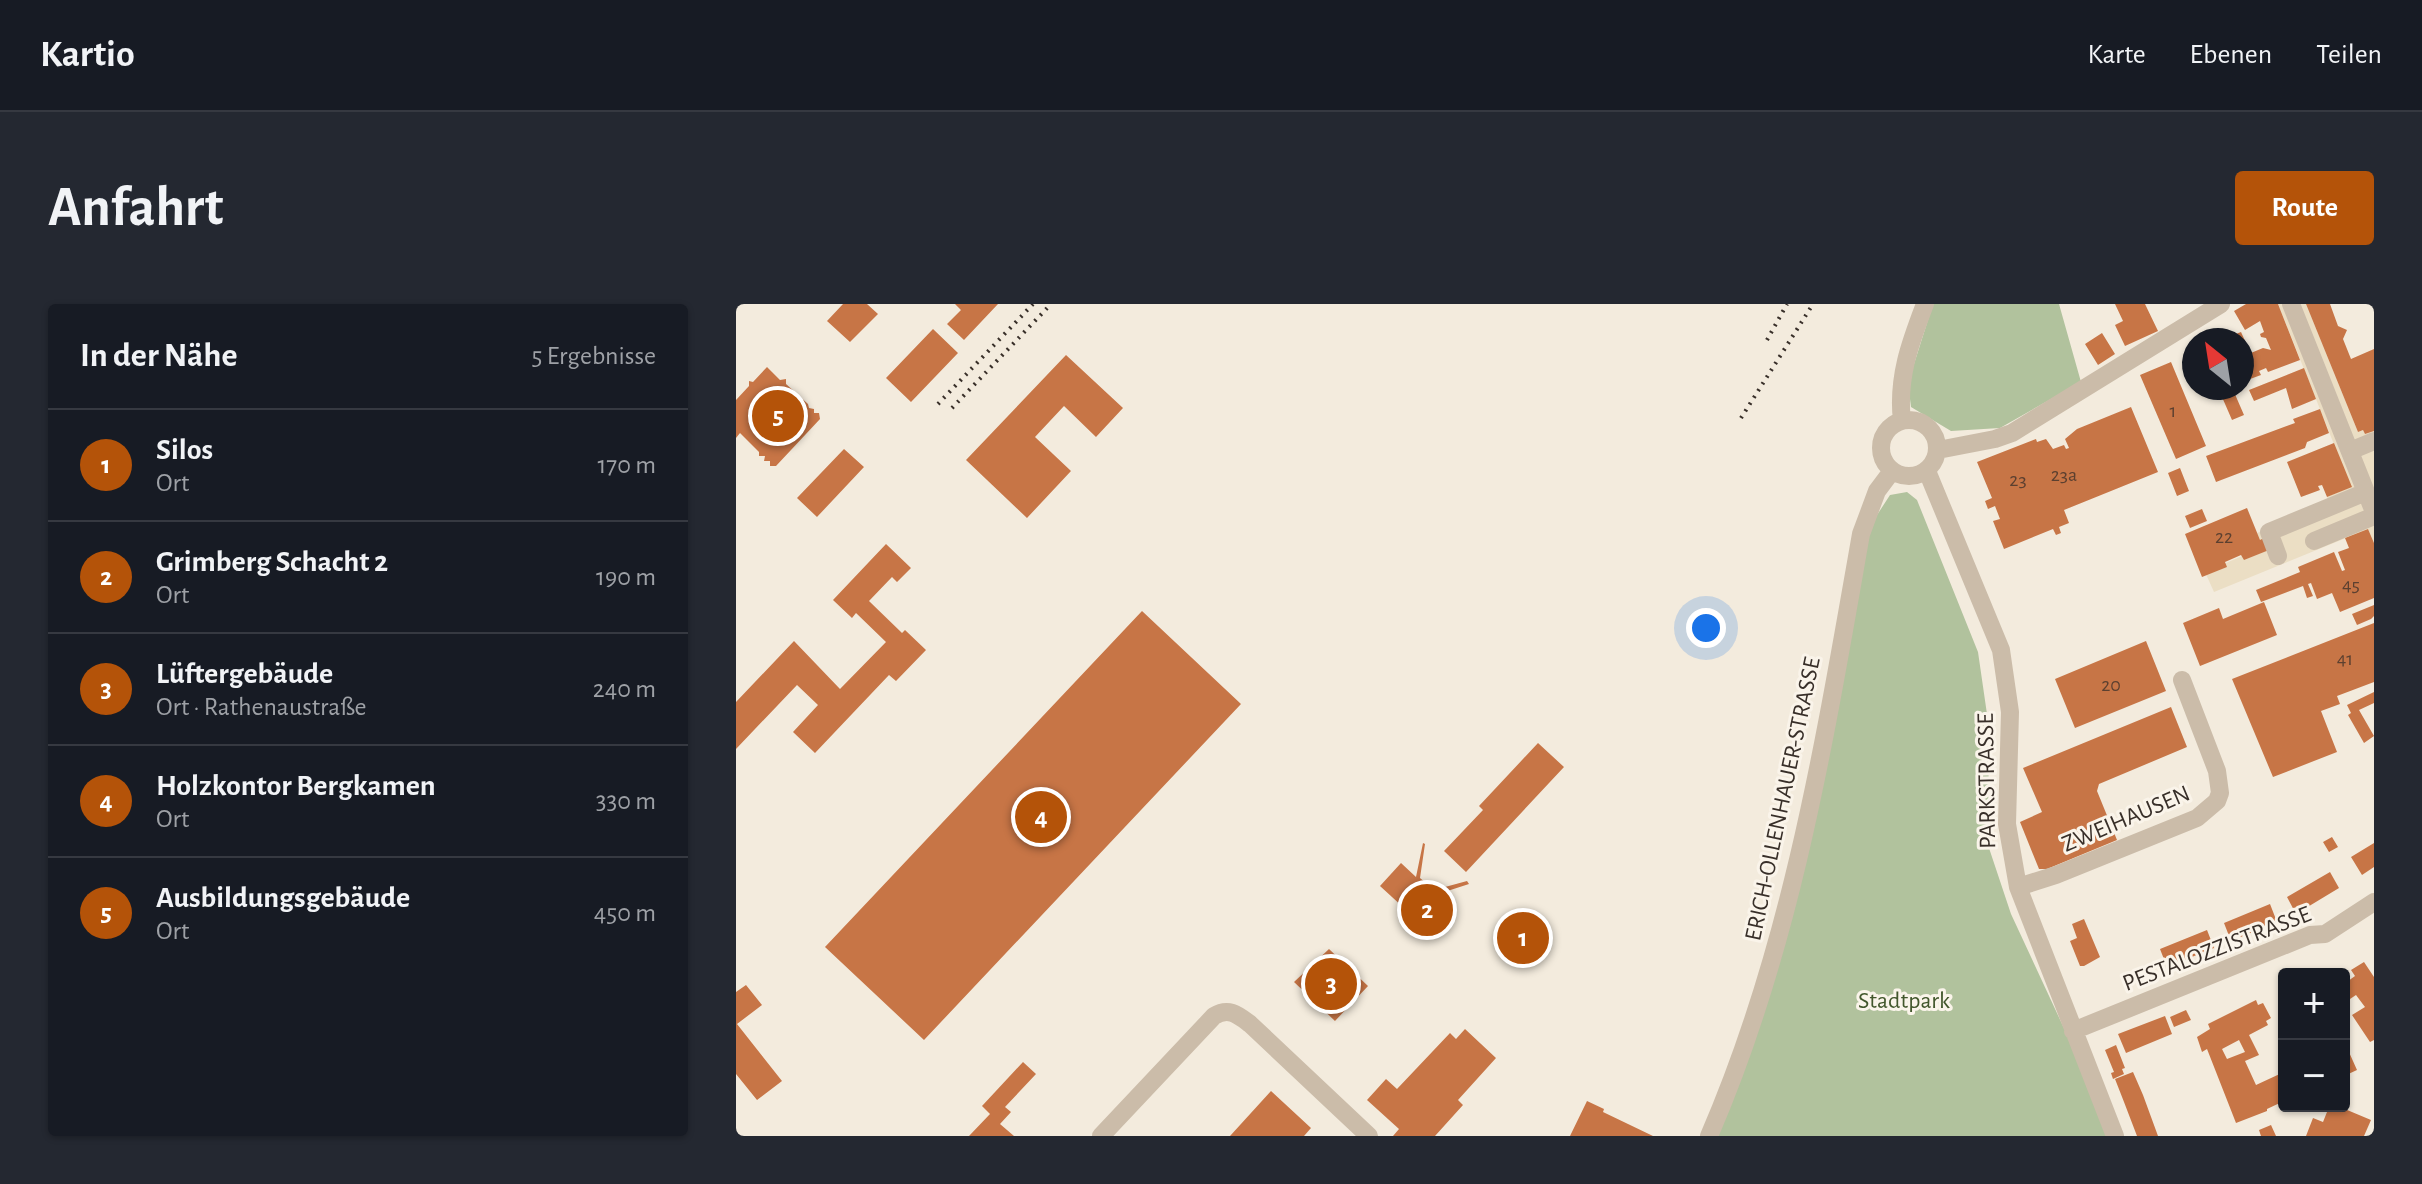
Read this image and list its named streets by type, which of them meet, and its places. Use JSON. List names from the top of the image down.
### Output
{
  "streets": {
    "street": [
      "PARKSTRASSE",
      "ERICH-OLLENHAUER-STRASSE",
      "ZWEIHAUSEN",
      "PESTALOZZISTRASSE"
    ]
  },
  "crossings": [
    ["PARKSTRASSE", "ERICH-OLLENHAUER-STRASSE"],
    ["PARKSTRASSE", "ZWEIHAUSEN"],
    ["PARKSTRASSE", "PESTALOZZISTRASSE"]
  ],
  "parks": ["Stadtpark"],
  "house_numbers": [
    "1",
    "23a",
    "23",
    "22",
    "45",
    "41",
    "20"
  ],
  "north": "top left",
  "page": {
    "header": "Kartio",
    "nav": ["Karte", "Ebenen", "Teilen"],
    "buttons": "Route",
    "title": "Anfahrt",
    "heading": ["In der Nähe", "5 Ergebnisse"],
    "pins": [
      "5",
      "4",
      "2",
      "1",
      "3"
    ],
    "list": [
      {
        "mark": "1",
        "name": "Silos",
        "note": "Ort",
        "value": "170 m"
      },
      {
        "mark": "2",
        "name": "Grimberg Schacht 2",
        "note": "Ort",
        "value": "190 m"
      },
      {
        "mark": "3",
        "name": "Lüftergebäude",
        "note": "Ort · Rathenaustraße",
        "value": "240 m"
      },
      {
        "mark": "4",
        "name": "Holzkontor Bergkamen",
        "note": "Ort",
        "value": "330 m"
      },
      {
        "mark": "5",
        "name": "Ausbildungsgebäude",
        "note": "Ort",
        "value": "450 m"
      }
    ],
    "map_buttons": ["+", "−"]
  }
}
